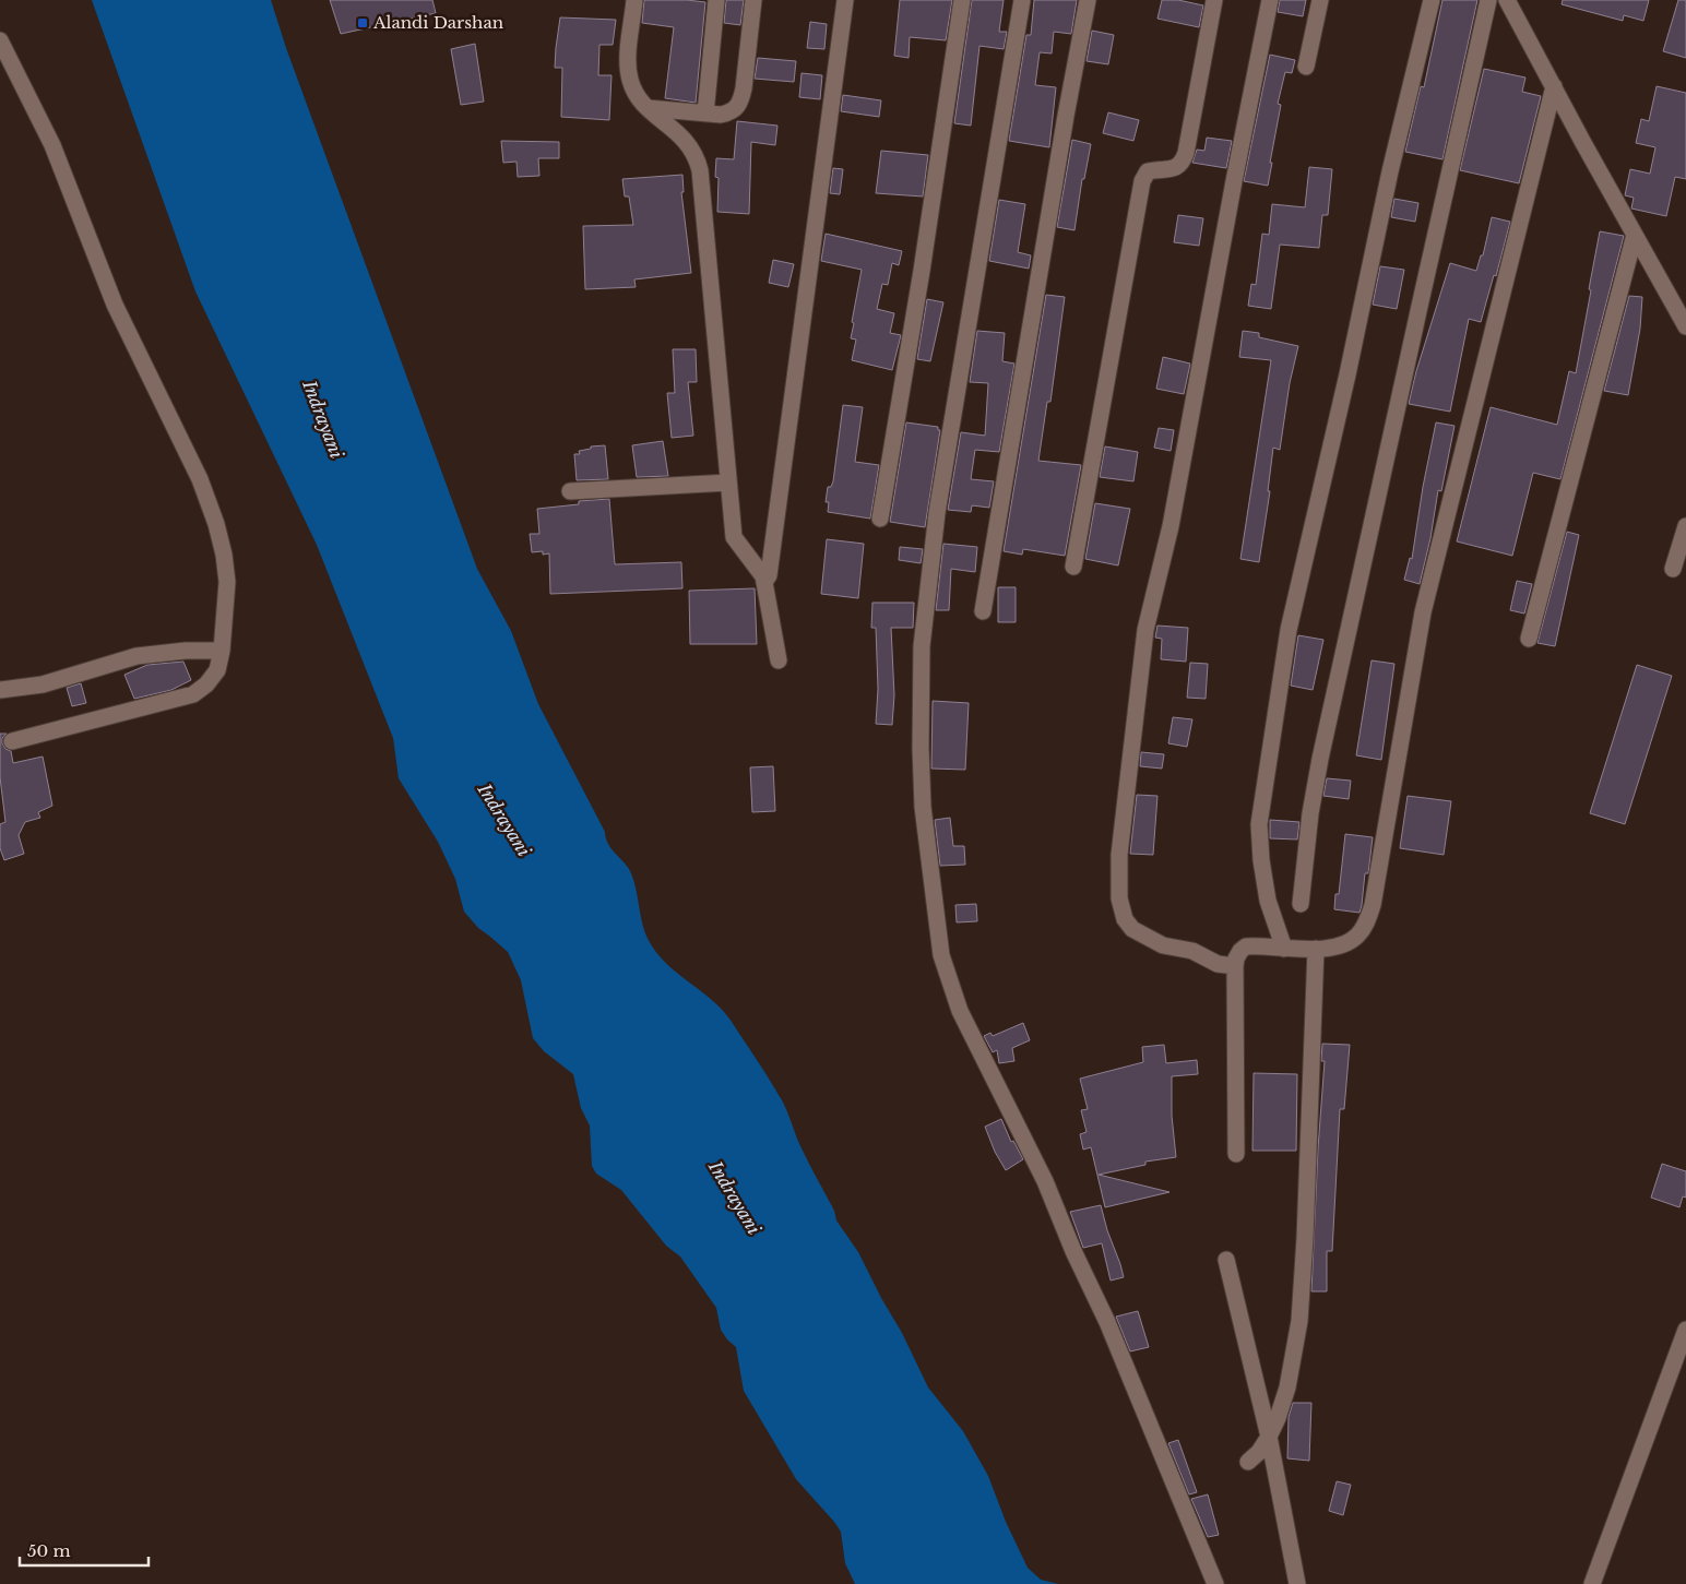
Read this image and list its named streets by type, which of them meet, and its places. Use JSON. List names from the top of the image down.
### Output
{
  "water": ["Indrayani"],
  "places": {
    "transit": ["Alandi Darshan"]
  },
  "scale_bar": "50 m"
}
